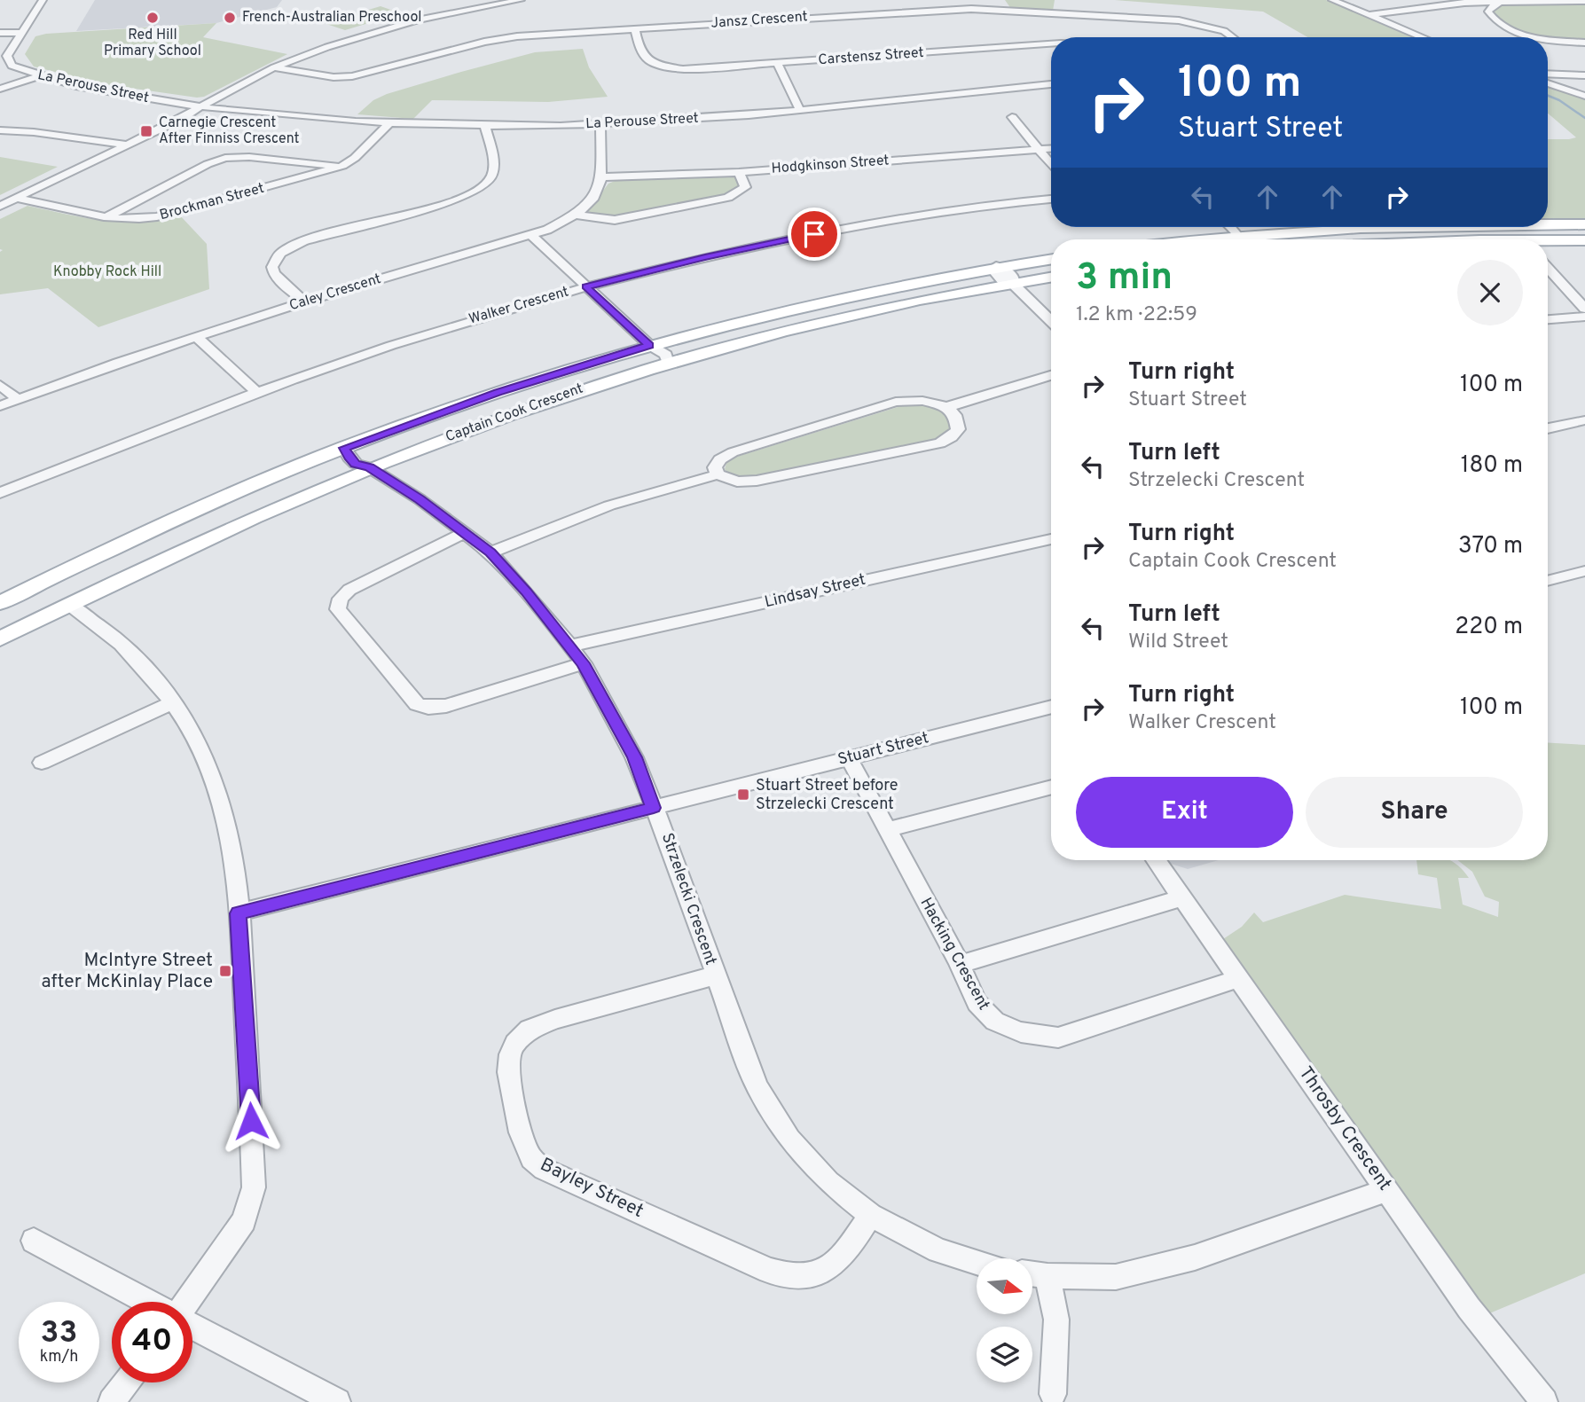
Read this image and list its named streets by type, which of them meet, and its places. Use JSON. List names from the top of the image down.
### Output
{
  "streets": {
    "main road": ["Captain Cook Crescent"],
    "street": [
      "Jansz Crescent",
      "Carstensz Street",
      "La Perouse Street",
      "Hodgkinson Street",
      "Brockman Street",
      "Caley Crescent",
      "Walker Crescent",
      "Lindsay Street",
      "Stuart Street",
      "Strzelecki Crescent",
      "Hacking Crescent",
      "Throsby Crescent",
      "Bayley Street"
    ]
  },
  "crossings": [
    ["Jansz Crescent", "Carstensz Street"],
    ["La Perouse Street", "Brockman Street"],
    ["La Perouse Street", "Caley Crescent"],
    ["Hodgkinson Street", "Caley Crescent"],
    ["Captain Cook Crescent", "Strzelecki Crescent"],
    ["Lindsay Street", "Strzelecki Crescent"],
    ["Stuart Street", "Strzelecki Crescent"],
    ["Stuart Street", "Hacking Crescent"],
    ["Strzelecki Crescent", "Bayley Street"],
    ["Hacking Crescent", "Throsby Crescent"]
  ],
  "parks": ["Knobby Rock Hill"],
  "places": {
    "other": ["Red Hill Primary School", "French-Australian Preschool"],
    "transit": ["Carnegie Crescent After Finniss Crescent", "Stuart Street before Strzelecki Crescent", "McIntyre Street after McKinlay Place"]
  },
  "north": "right",
  "page": {
    "turn": ["100 m", "Stuart Street"],
    "heading": ["3 min", "1.2 km · 22:59"],
    "list": [
      {
        "name": "Turn right",
        "note": "Stuart Street",
        "value": "100 m"
      },
      {
        "name": "Turn left",
        "note": "Strzelecki Crescent",
        "value": "180 m"
      },
      {
        "name": "Turn right",
        "note": "Captain Cook Crescent",
        "value": "370 m"
      },
      {
        "name": "Turn left",
        "note": "Wild Street",
        "value": "220 m"
      },
      {
        "name": "Turn right",
        "note": "Walker Crescent",
        "value": "100 m"
      }
    ],
    "buttons": ["Exit", "Share"],
    "speed": "33 km/h",
    "limit": "40"
  }
}
